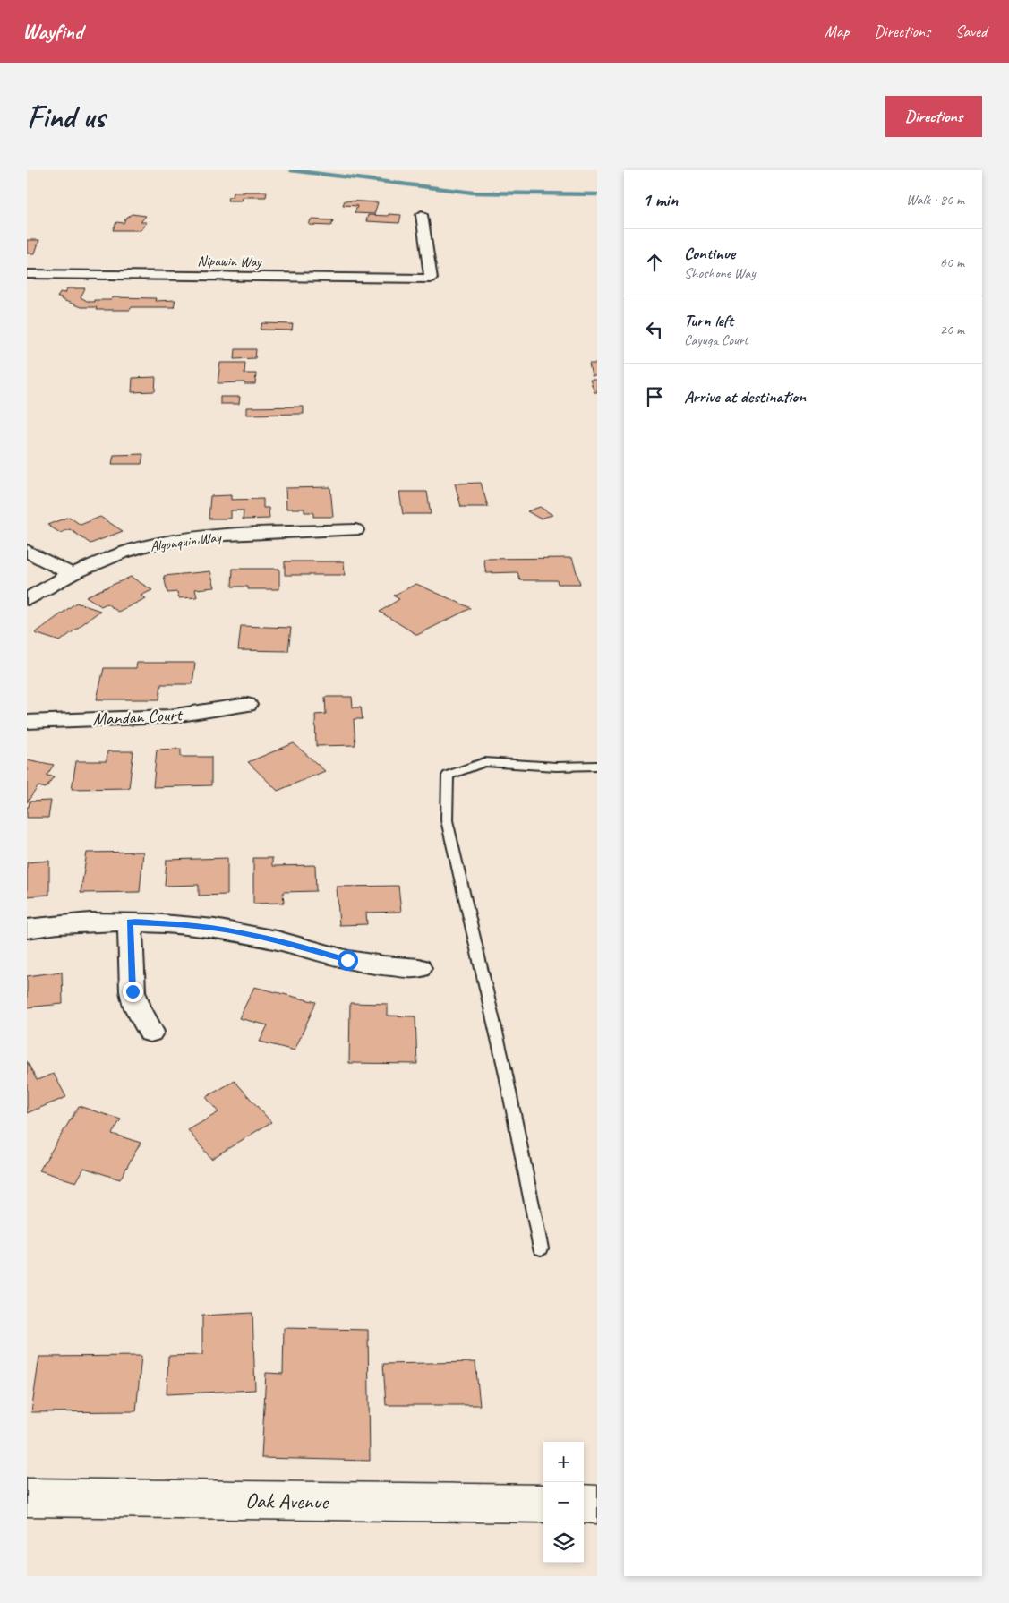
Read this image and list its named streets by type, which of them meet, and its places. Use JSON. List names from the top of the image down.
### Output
{
  "streets": {
    "main road": ["Oak Avenue"],
    "street": ["Nipawin Way", "Algonquin Way", "Mandan Court"]
  },
  "page": {
    "header": "Wayfind",
    "nav": ["Map", "Directions", "Saved"],
    "buttons": "Directions",
    "title": "Find us",
    "heading": ["1 min", "Walk · 80 m"],
    "list": [
      ["Continue", "Shoshone Way", "60 m"],
      ["Turn left", "Cayuga Court", "20 m"],
      "Arrive at destination"
    ],
    "map_buttons": ["+", "−"]
  }
}
